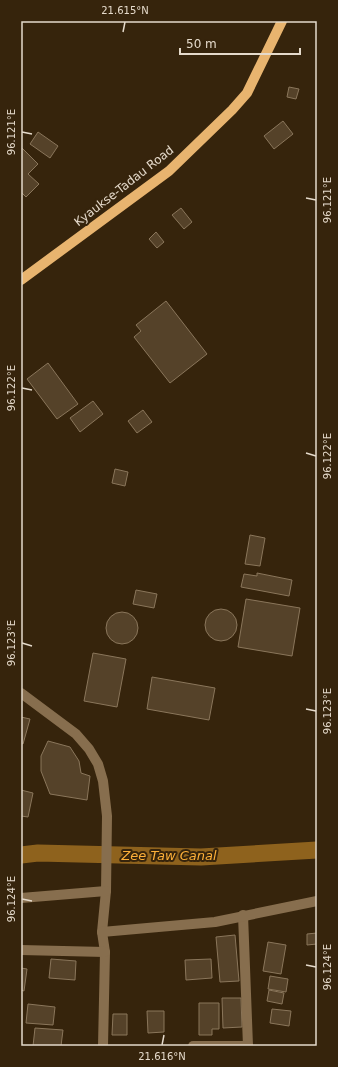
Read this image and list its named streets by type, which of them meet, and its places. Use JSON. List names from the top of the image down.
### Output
{
  "streets": {
    "main road": ["Kyaukse-Tadau Road"]
  },
  "water": ["Zee Taw Canal"],
  "scale_bar": "50 m",
  "coordinates": [
    "21.615°N",
    "96.121°E",
    "96.122°E",
    "96.123°E",
    "96.124°E",
    "21.616°N"
  ]
}
